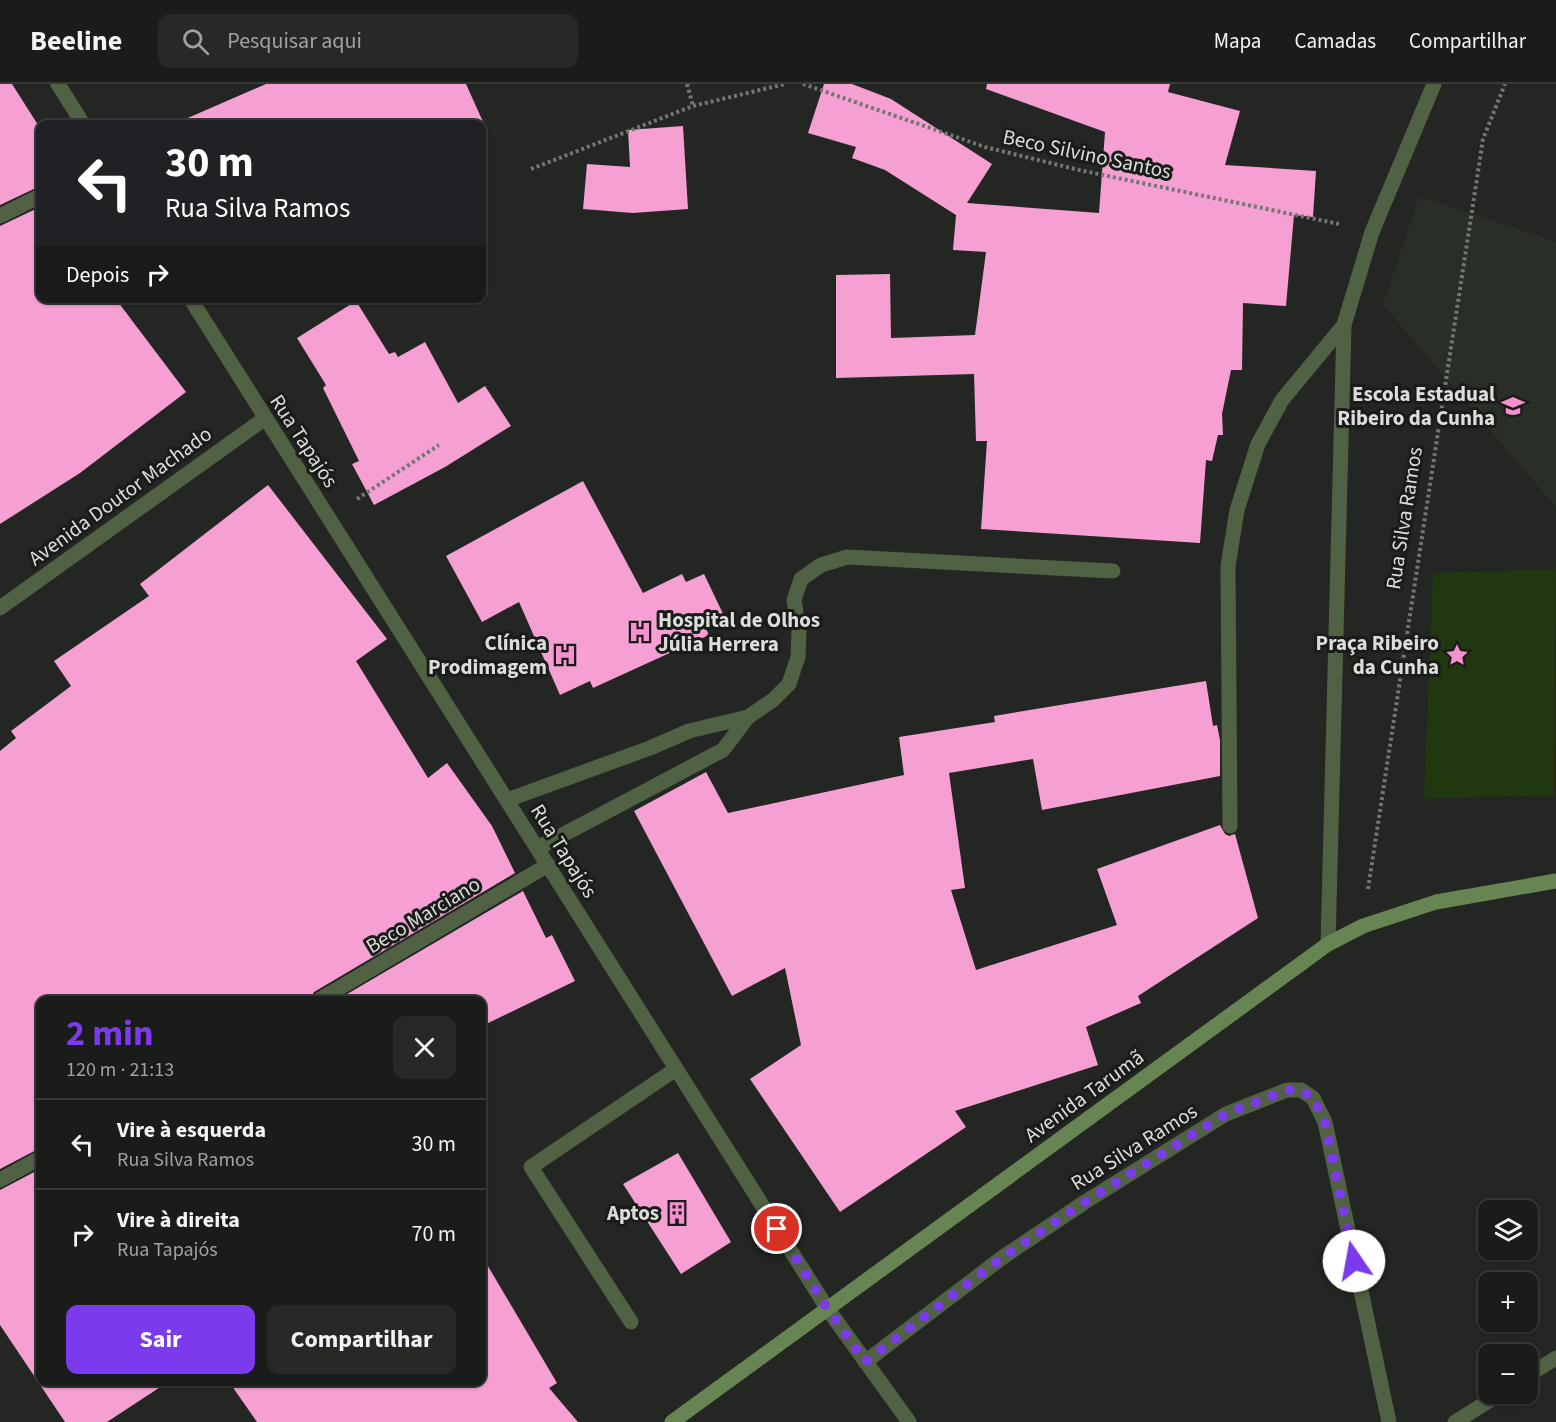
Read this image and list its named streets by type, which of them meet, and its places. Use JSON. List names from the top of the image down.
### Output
{
  "streets": {
    "main road": ["Avenida Tarumã"],
    "street": [
      "Rua Tapajós",
      "Avenida Doutor Machado",
      "Rua Silva Ramos",
      "Beco Marciano"
    ],
    "path": ["Beco Silvino Santos"]
  },
  "crossings": [
    ["Rua Tapajós", "Avenida Doutor Machado"],
    ["Rua Tapajós", "Rua Silva Ramos"],
    ["Rua Tapajós", "Beco Marciano"],
    ["Rua Tapajós", "Avenida Tarumã"],
    ["Rua Silva Ramos", "Avenida Tarumã"]
  ],
  "places": {
    "school or university": ["Escola Estadual Ribeiro da Cunha"],
    "hospital": ["Hospital de Olhos Júlia Herrera", "Clínica Prodimagem"],
    "place": ["Praça Ribeiro da Cunha"],
    "building": ["Aptos"]
  },
  "page": {
    "header": "Beeline",
    "search": "Pesquisar aqui",
    "nav": ["Mapa", "Camadas", "Compartilhar"],
    "turn": ["30 m", "Rua Silva Ramos"],
    "then": "Depois",
    "heading": ["2 min", "120 m · 21:13"],
    "list": [
      {
        "name": "Vire à esquerda",
        "note": "Rua Silva Ramos",
        "value": "30 m"
      },
      {
        "name": "Vire à direita",
        "note": "Rua Tapajós",
        "value": "70 m"
      }
    ],
    "map_buttons": ["+", "−"],
    "buttons": ["Sair", "Compartilhar"]
  }
}
